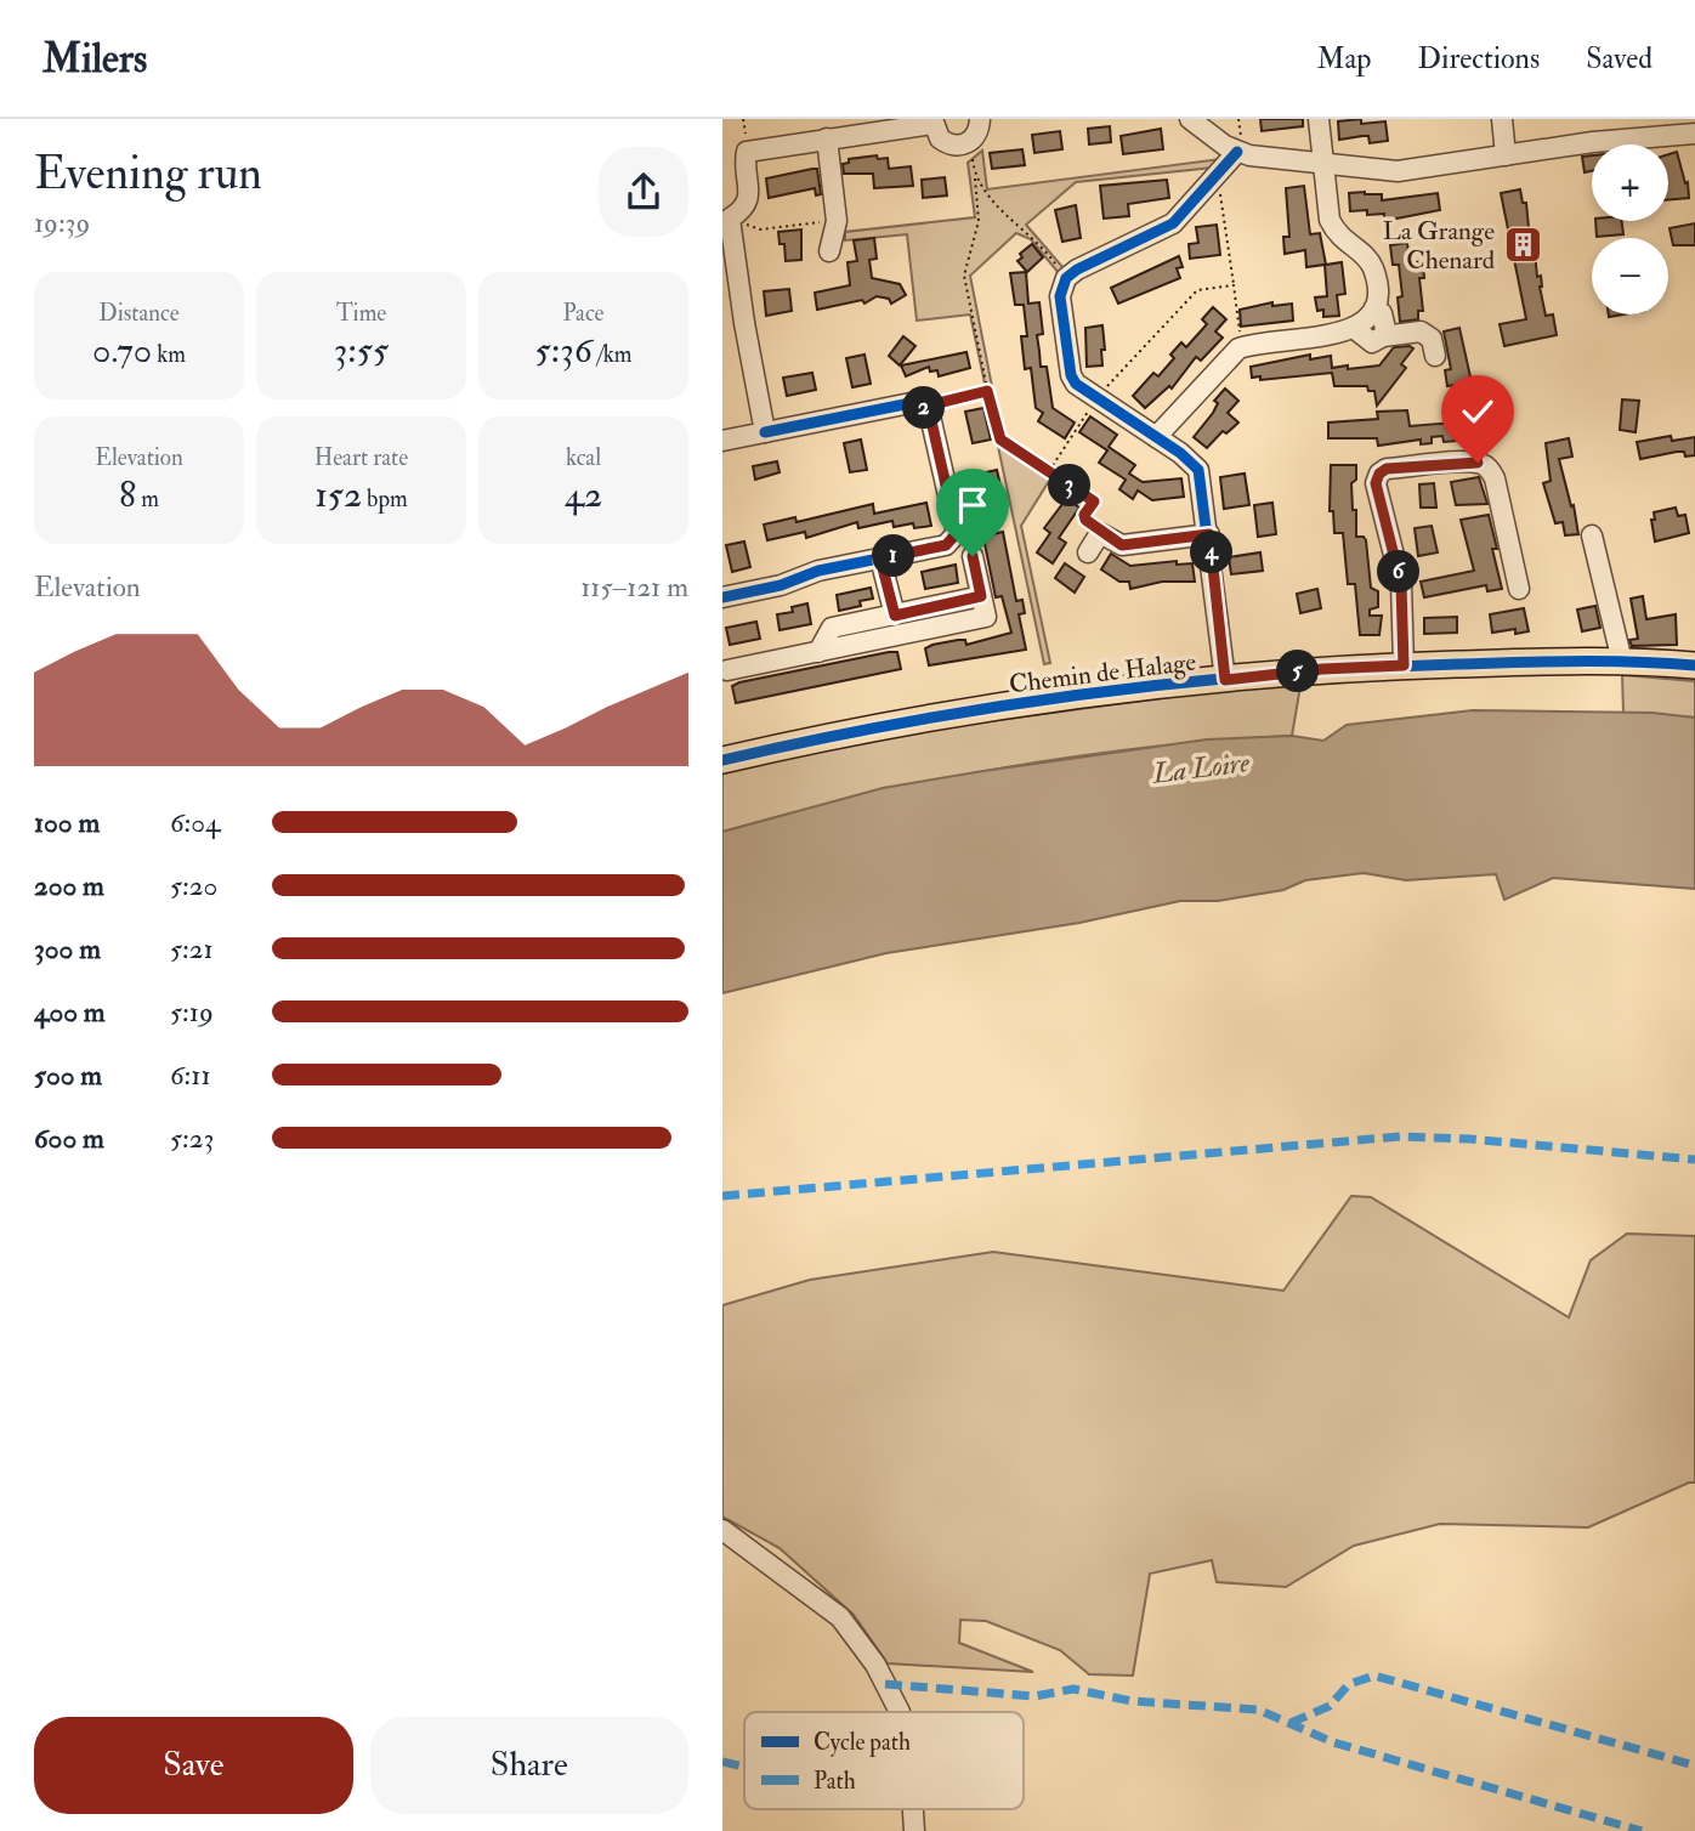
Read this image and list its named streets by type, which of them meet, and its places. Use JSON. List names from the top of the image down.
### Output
{
  "streets": {
    "main road": ["Chemin de Halage"]
  },
  "water": ["La Loire"],
  "places": {
    "building": ["La Grange Chenard"]
  },
  "legend": ["Cycle path", "Path"],
  "page": {
    "header": "Milers",
    "nav": ["Map", "Directions", "Saved"],
    "heading": ["Evening run", "19:39"],
    "map_buttons": ["+", "−"],
    "stats": [
      ["Distance", "0.70 km"],
      ["Time", "3:55"],
      ["Pace", "5:36 /km"],
      ["Elevation", "8 m"],
      ["Heart rate", "152 bpm"],
      ["kcal", "42"]
    ],
    "pins": [
      "2",
      "3",
      "4",
      "1",
      "6",
      "5"
    ],
    "chart": ["Elevation", "115–121 m"],
    "list": [
      {
        "name": "100 m",
        "note": "6:04"
      },
      {
        "name": "200 m",
        "note": "5:20"
      },
      {
        "name": "300 m",
        "note": "5:21"
      },
      {
        "name": "400 m",
        "note": "5:19"
      },
      {
        "name": "500 m",
        "note": "6:11"
      },
      {
        "name": "600 m",
        "note": "5:23"
      }
    ],
    "buttons": ["Save", "Share"]
  }
}
